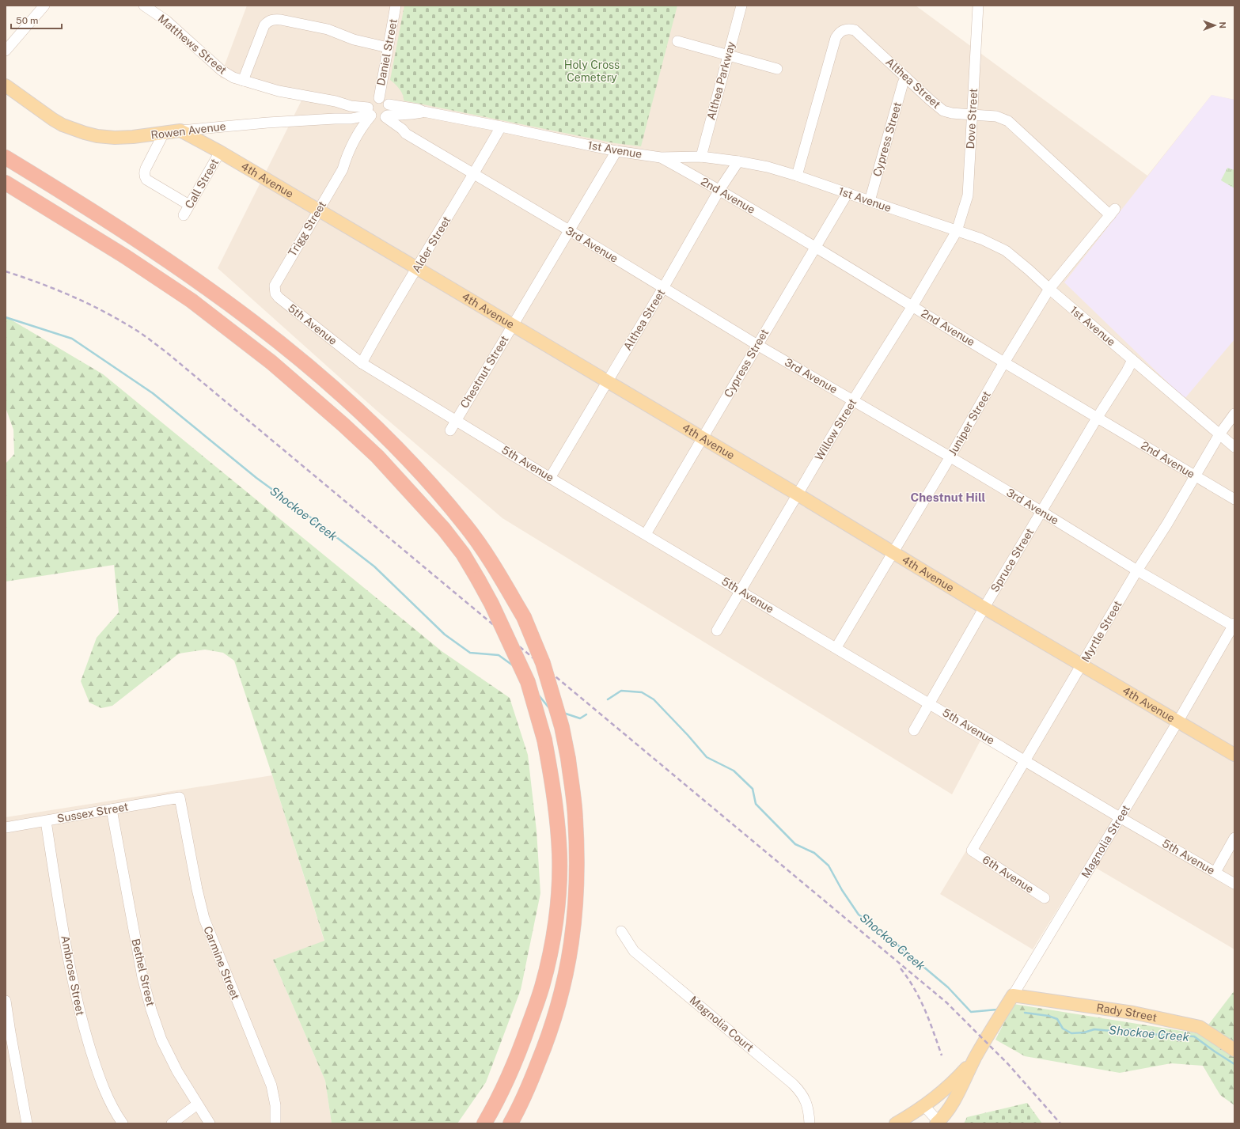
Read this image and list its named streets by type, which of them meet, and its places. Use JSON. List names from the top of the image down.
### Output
{
  "streets": {
    "main road": [
      "Rowen Avenue",
      "4th Avenue",
      "Magnolia Street",
      "Rady Street"
    ],
    "street": [
      "Matthews Street",
      "Daniel Street",
      "Althea Parkway",
      "Althea Street",
      "Dove Street",
      "Cypress Street",
      "1st Avenue",
      "Call Street",
      "2nd Avenue",
      "Trigg Street",
      "Alder Street",
      "3rd Avenue",
      "5th Avenue",
      "Chestnut Street",
      "Juniper Street",
      "Willow Street",
      "Spruce Street",
      "Myrtle Street",
      "Sussex Street",
      "6th Avenue",
      "Carmine Street",
      "Bethel Street",
      "Ambrose Street",
      "Magnolia Court"
    ]
  },
  "crossings": [
    ["Matthews Street", "Daniel Street"],
    ["Matthews Street", "Rowen Avenue"],
    ["Matthews Street", "1st Avenue"],
    ["Matthews Street", "Trigg Street"],
    ["Matthews Street", "3rd Avenue"],
    ["Daniel Street", "Rowen Avenue"],
    ["Daniel Street", "1st Avenue"],
    ["Daniel Street", "Trigg Street"],
    ["Daniel Street", "3rd Avenue"],
    ["Althea Parkway", "1st Avenue"],
    ["Althea Street", "Dove Street"],
    ["Althea Street", "Cypress Street"],
    ["Althea Street", "1st Avenue"],
    ["Althea Street", "4th Avenue"],
    ["Althea Street", "2nd Avenue"],
    ["Althea Street", "3rd Avenue"],
    ["Althea Street", "5th Avenue"],
    ["Althea Street", "Juniper Street"],
    ["Dove Street", "1st Avenue"],
    ["Dove Street", "Willow Street"],
    ["Rowen Avenue", "1st Avenue"],
    ["Rowen Avenue", "4th Avenue"],
    ["Rowen Avenue", "Trigg Street"],
    ["Rowen Avenue", "3rd Avenue"],
    ["Cypress Street", "1st Avenue"],
    ["Cypress Street", "4th Avenue"],
    ["Cypress Street", "2nd Avenue"],
    ["Cypress Street", "3rd Avenue"],
    ["Cypress Street", "5th Avenue"],
    ["1st Avenue", "2nd Avenue"],
    ["1st Avenue", "Trigg Street"],
    ["1st Avenue", "Alder Street"],
    ["1st Avenue", "3rd Avenue"],
    ["1st Avenue", "Chestnut Street"],
    ["1st Avenue", "Juniper Street"],
    ["1st Avenue", "Willow Street"],
    ["1st Avenue", "Spruce Street"],
    ["1st Avenue", "Myrtle Street"],
    ["4th Avenue", "Call Street"],
    ["4th Avenue", "Trigg Street"],
    ["4th Avenue", "Alder Street"],
    ["4th Avenue", "Chestnut Street"],
    ["4th Avenue", "Juniper Street"],
    ["4th Avenue", "Willow Street"],
    ["4th Avenue", "Spruce Street"],
    ["4th Avenue", "Myrtle Street"],
    ["4th Avenue", "Magnolia Street"],
    ["2nd Avenue", "Juniper Street"],
    ["2nd Avenue", "Willow Street"],
    ["2nd Avenue", "Spruce Street"],
    ["2nd Avenue", "Myrtle Street"],
    ["Trigg Street", "3rd Avenue"],
    ["Trigg Street", "5th Avenue"],
    ["Alder Street", "3rd Avenue"],
    ["Alder Street", "5th Avenue"],
    ["3rd Avenue", "Chestnut Street"],
    ["3rd Avenue", "Juniper Street"],
    ["3rd Avenue", "Willow Street"],
    ["3rd Avenue", "Spruce Street"],
    ["3rd Avenue", "Myrtle Street"],
    ["3rd Avenue", "Magnolia Street"],
    ["5th Avenue", "Chestnut Street"],
    ["5th Avenue", "Juniper Street"],
    ["5th Avenue", "Willow Street"],
    ["5th Avenue", "Spruce Street"],
    ["5th Avenue", "Myrtle Street"],
    ["5th Avenue", "Magnolia Street"],
    ["Myrtle Street", "6th Avenue"],
    ["Sussex Street", "Carmine Street"],
    ["Sussex Street", "Bethel Street"],
    ["Sussex Street", "Ambrose Street"],
    ["Magnolia Street", "Rady Street"]
  ],
  "districts": ["Chestnut Hill"],
  "water": ["Shockoe Creek"],
  "parks": ["Holy Cross Cemetery"],
  "scale_bar": "50 m",
  "north": "right"
}
